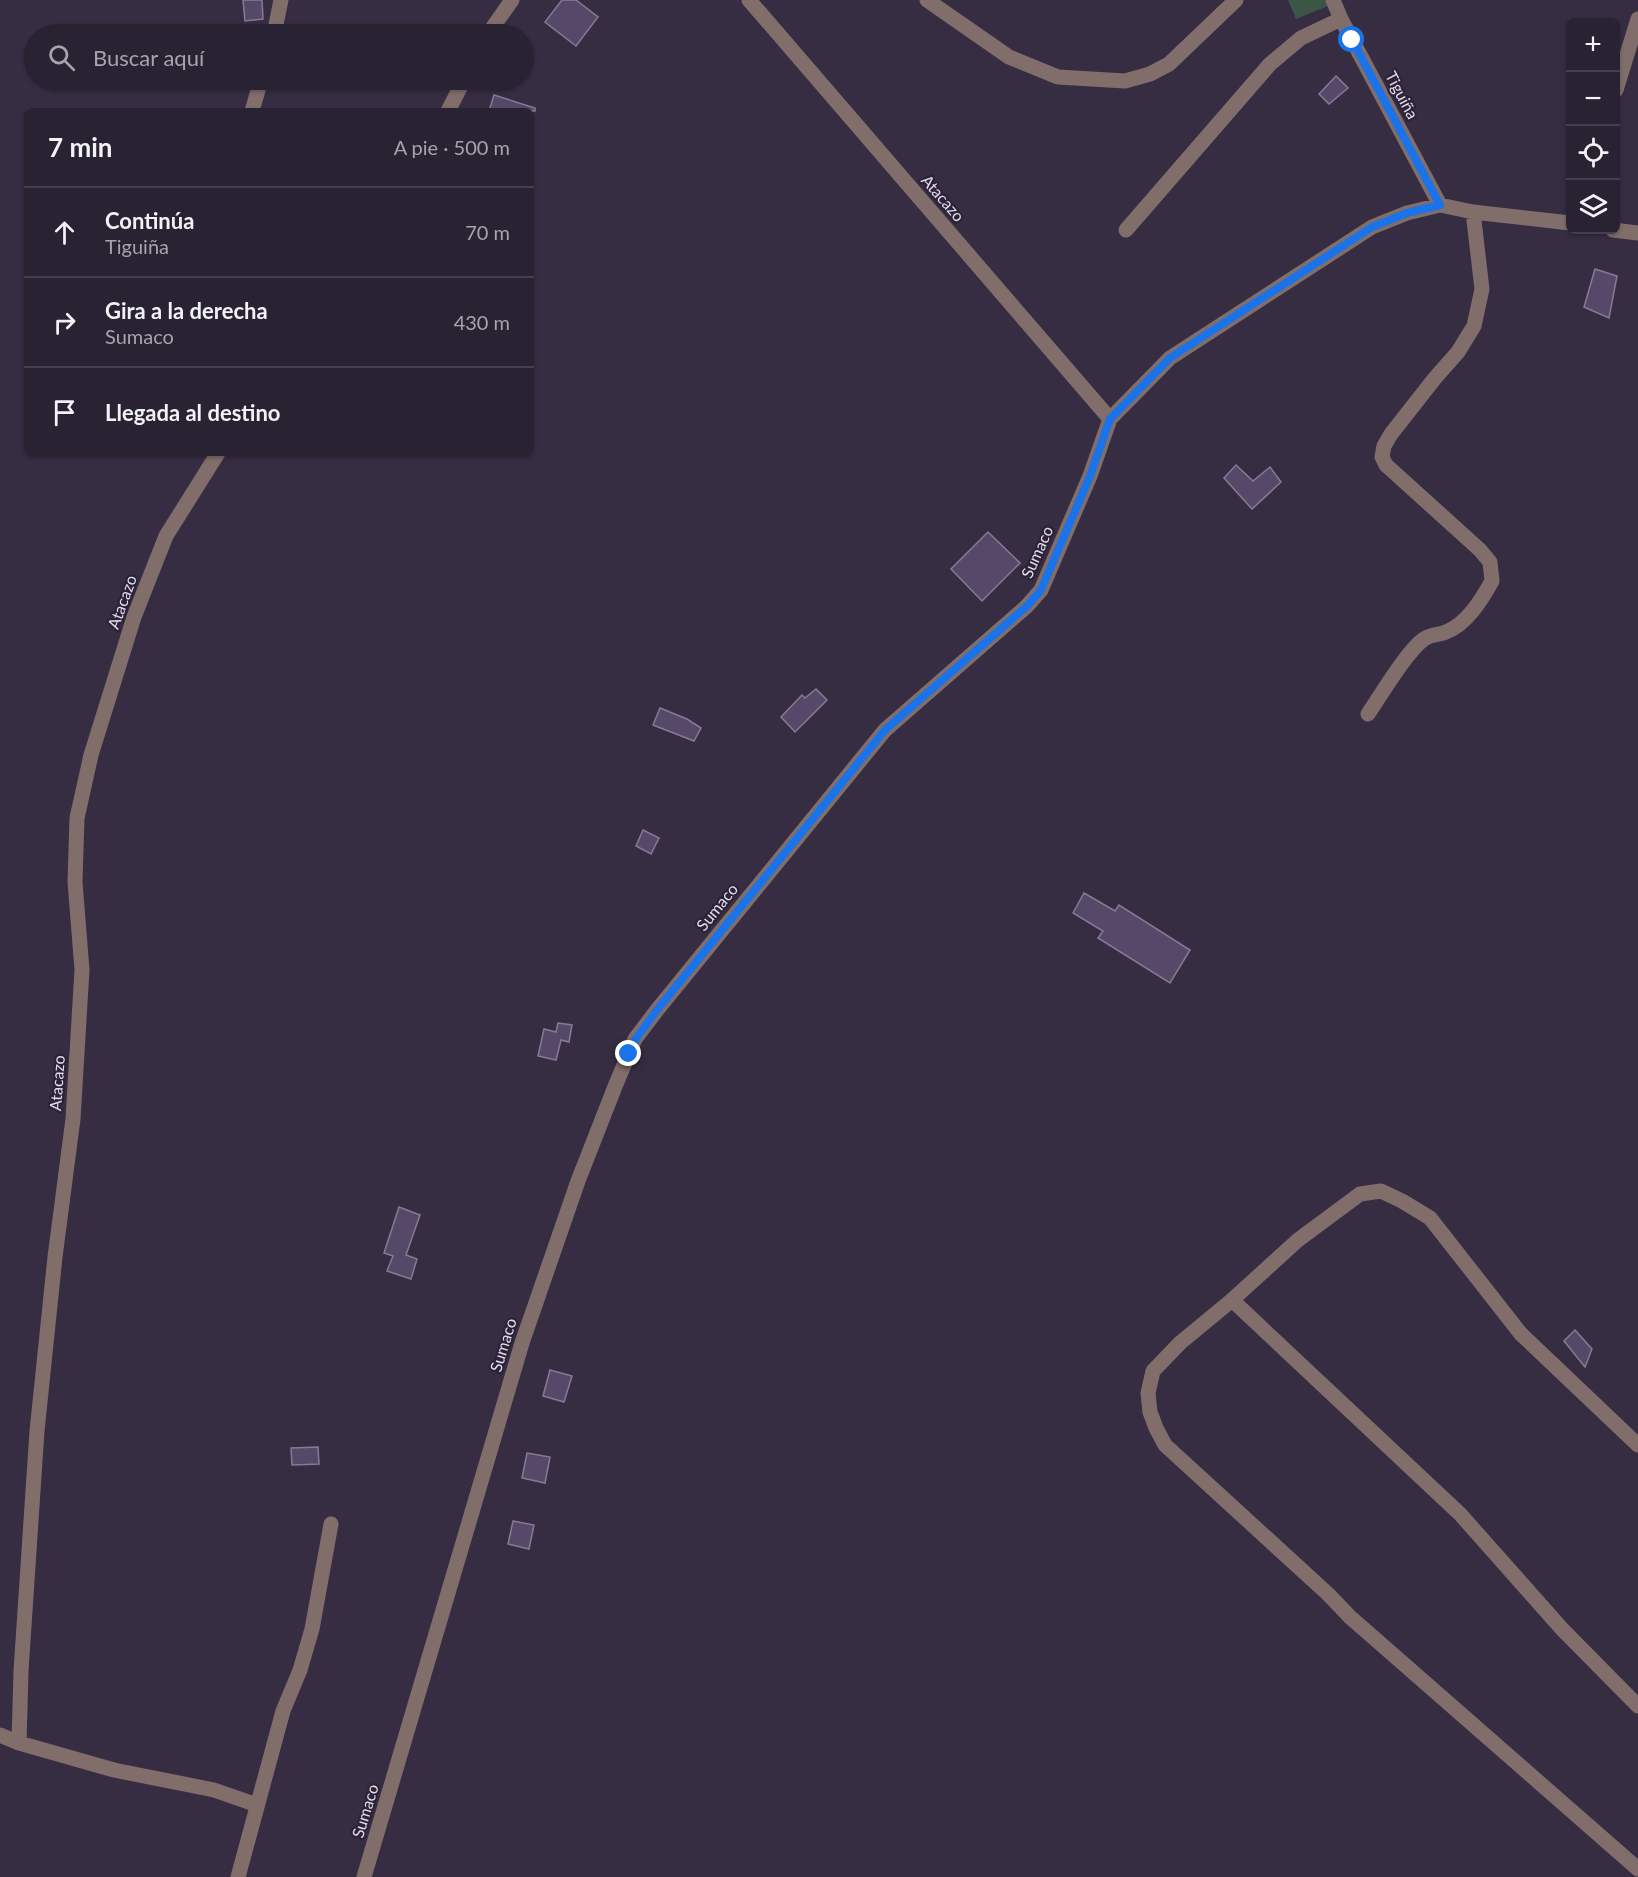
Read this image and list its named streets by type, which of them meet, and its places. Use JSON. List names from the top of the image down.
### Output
{
  "streets": {
    "street": ["Tiguiña", "Atacazo", "Sumaco"]
  },
  "crossings": [
    ["Tiguiña", "Sumaco"],
    ["Atacazo", "Sumaco"]
  ],
  "page": {
    "map_buttons": ["+", "−"],
    "search": "Buscar aquí",
    "heading": ["7 min", "A pie · 500 m"],
    "list": [
      ["Continúa", "Tiguiña", "70 m"],
      ["Gira a la derecha", "Sumaco", "430 m"],
      "Llegada al destino"
    ]
  }
}
